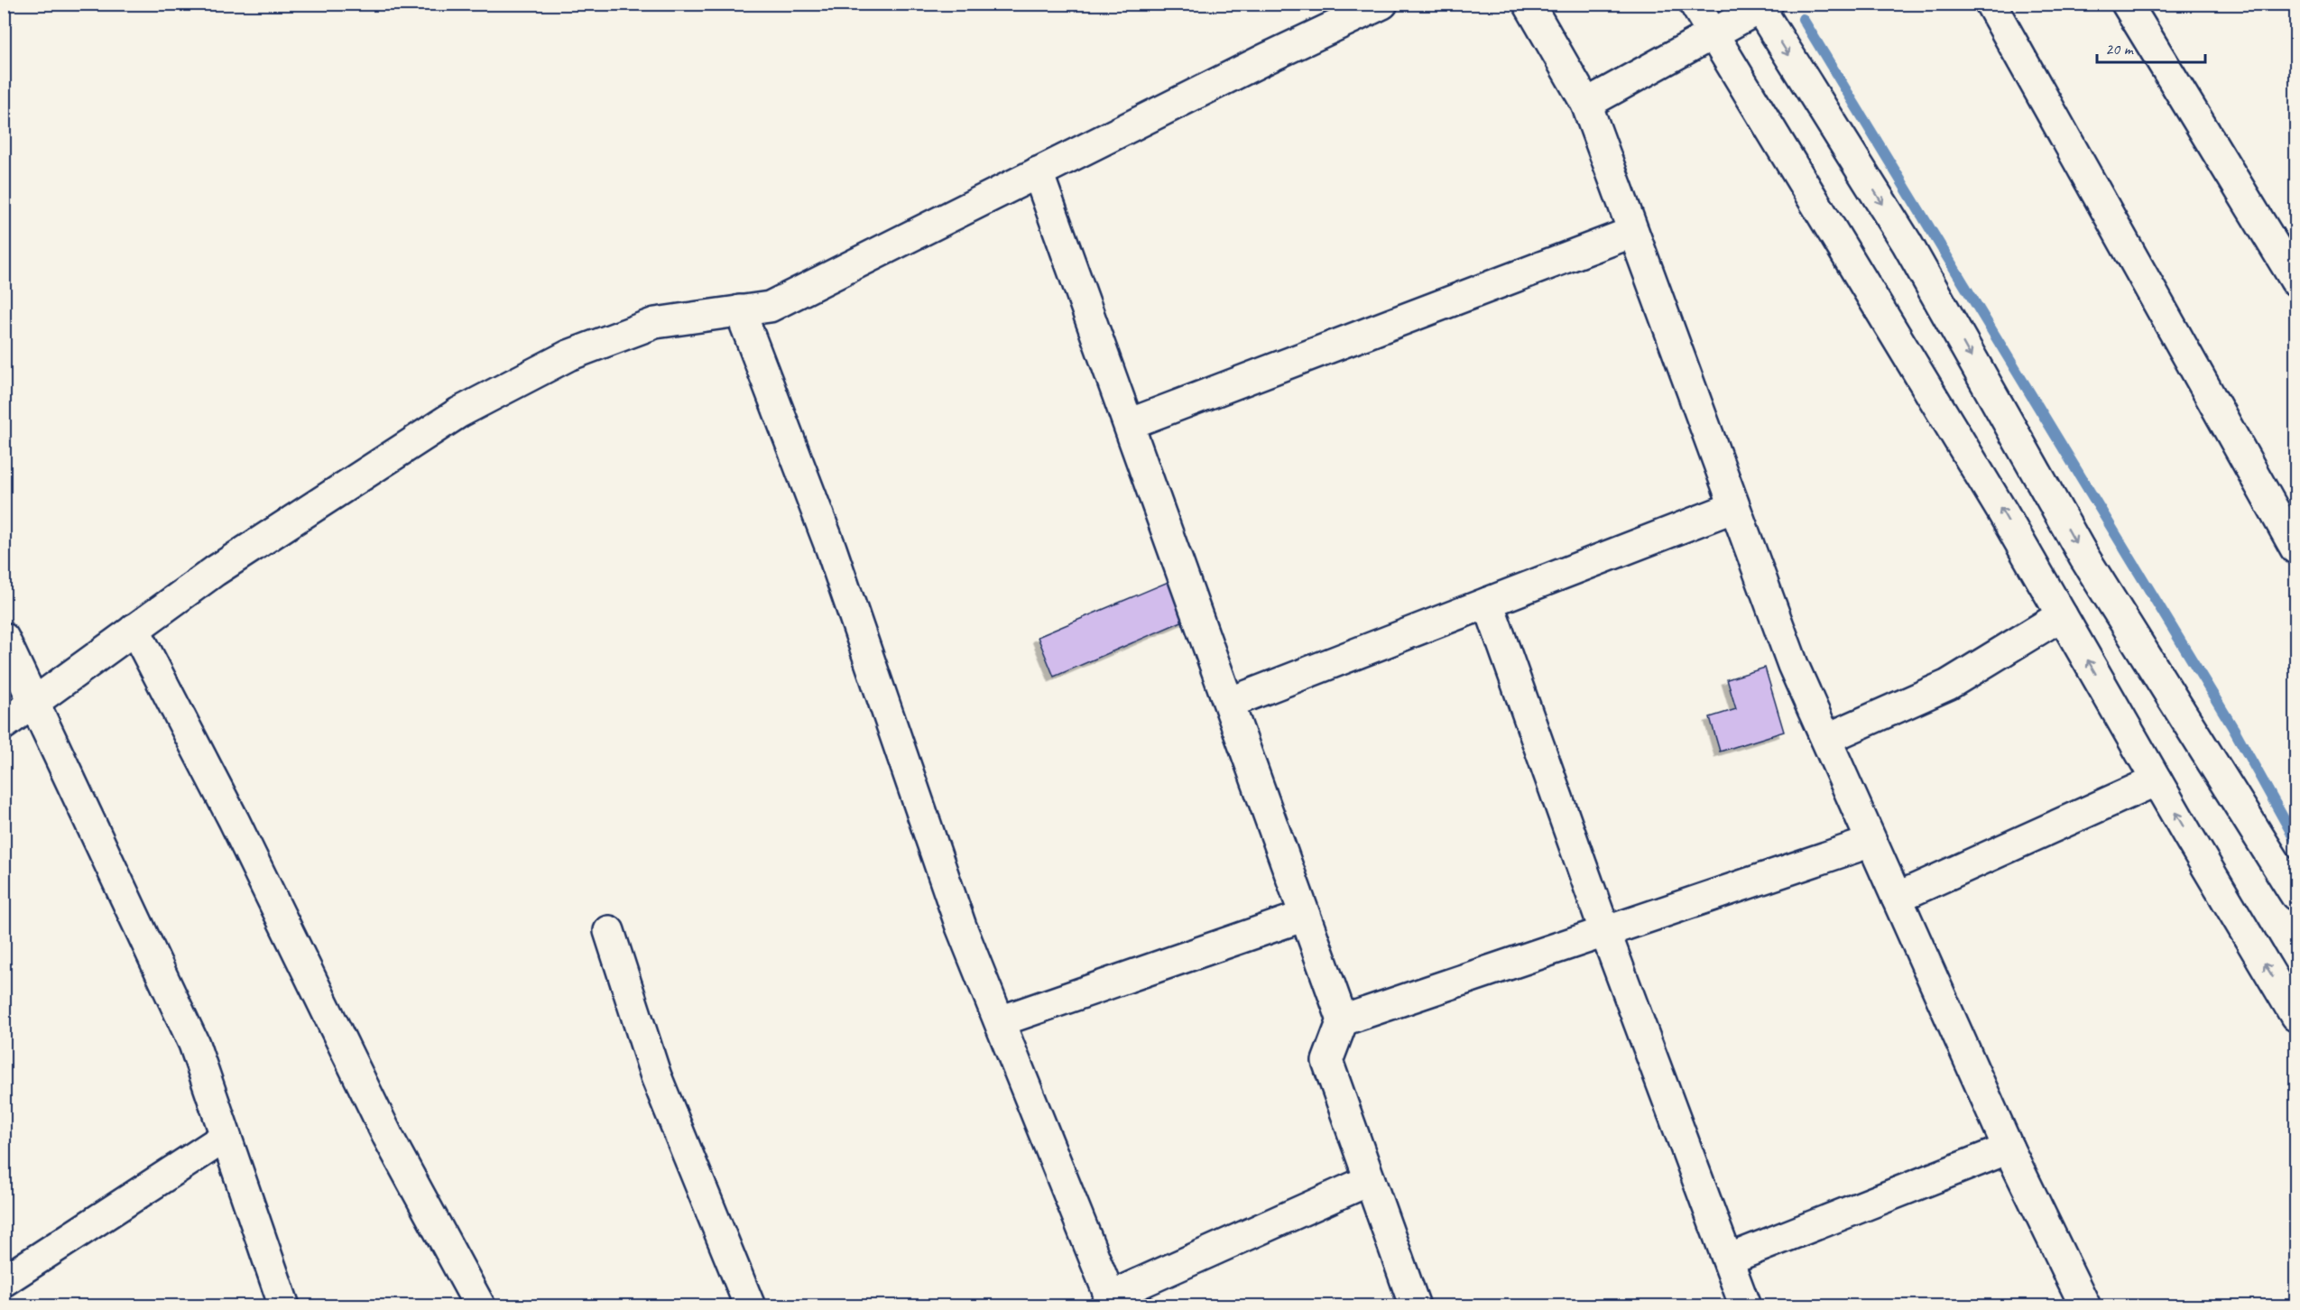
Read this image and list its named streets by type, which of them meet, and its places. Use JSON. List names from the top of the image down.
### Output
{
  "scale_bar": "20 m"
}
